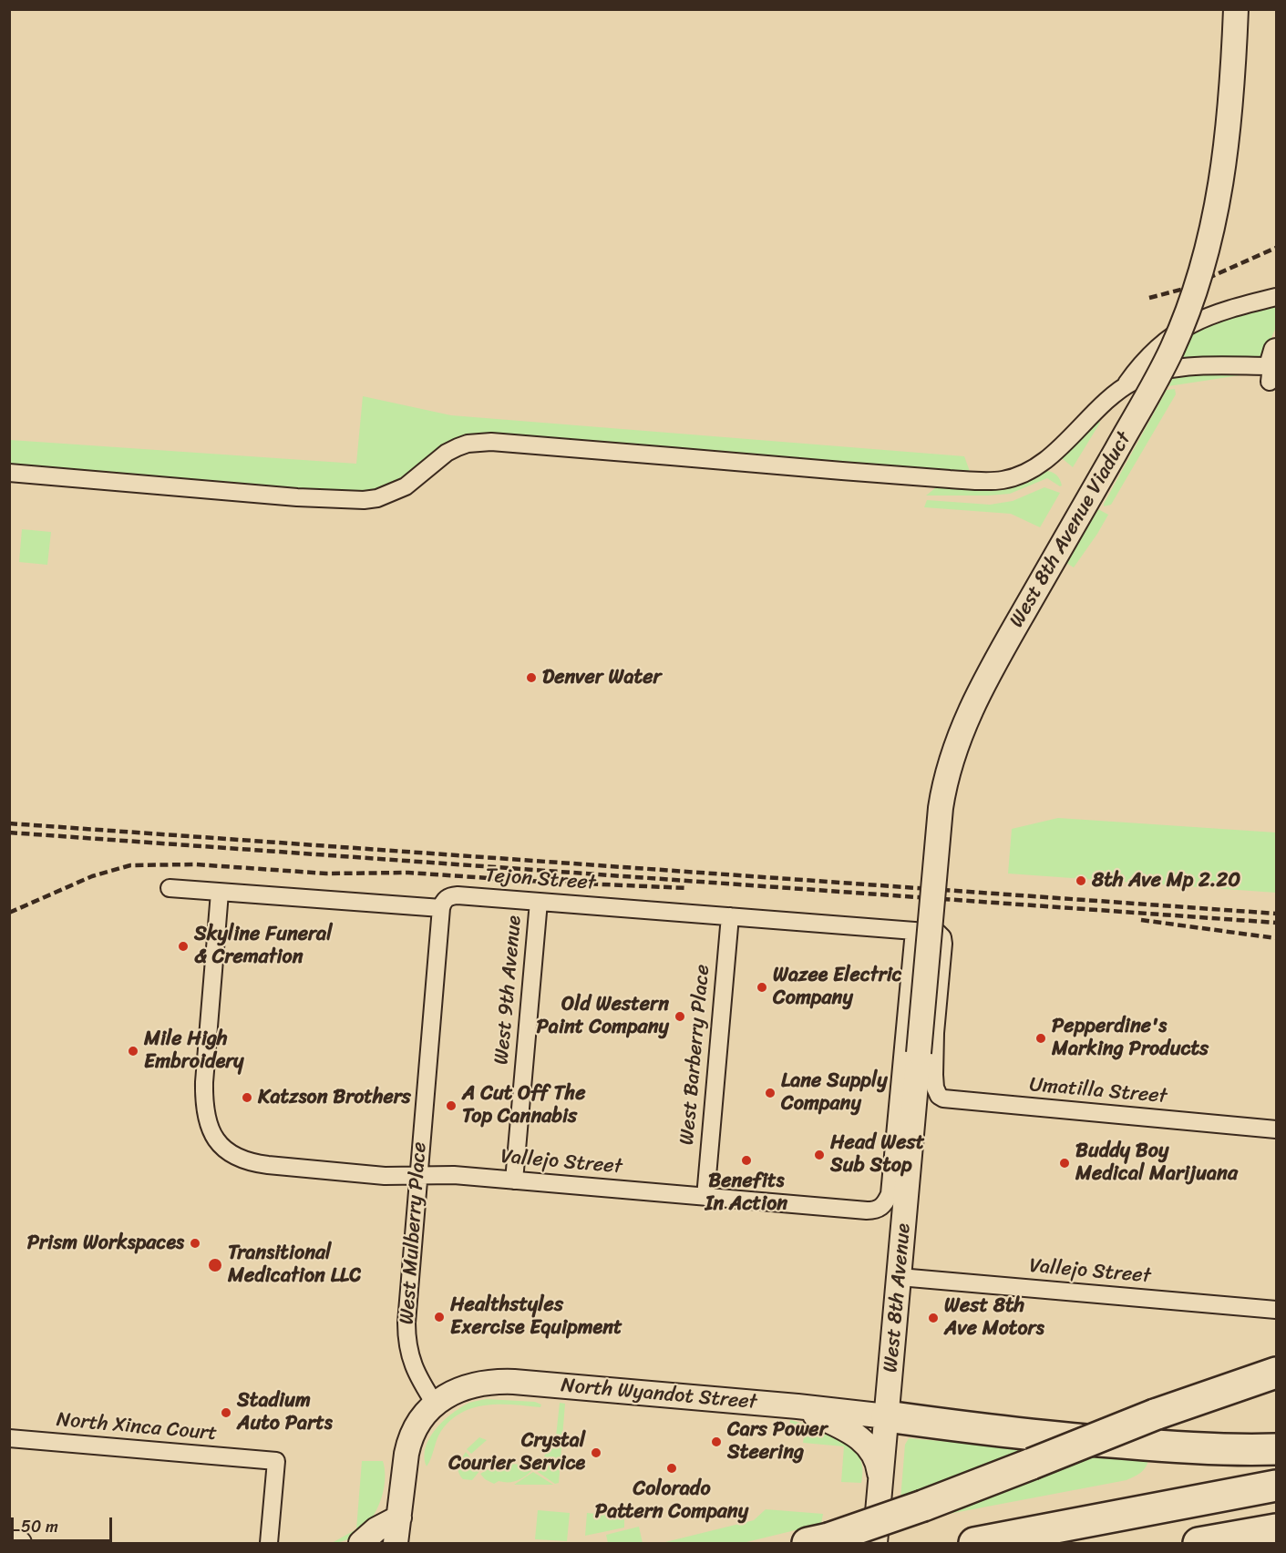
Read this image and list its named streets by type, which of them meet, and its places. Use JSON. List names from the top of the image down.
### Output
{
  "streets": {
    "main road": ["West 8th Avenue Viaduct", "West 8th Avenue", "North Wyandot Street"],
    "street": [
      "Tejon Street",
      "West 9th Avenue",
      "West Barberry Place",
      "Umatilla Street",
      "Vallejo Street",
      "West Mulberry Place",
      "North Xinca Court"
    ]
  },
  "crossings": [
    ["West 8th Avenue Viaduct", "West 8th Avenue"],
    ["Tejon Street", "West 9th Avenue"],
    ["Tejon Street", "West Barberry Place"],
    ["Tejon Street", "Umatilla Street"],
    ["Tejon Street", "West Mulberry Place"],
    ["Tejon Street", "West 8th Avenue"],
    ["West 9th Avenue", "Vallejo Street"],
    ["West Barberry Place", "Vallejo Street"],
    ["Vallejo Street", "West Mulberry Place"],
    ["Vallejo Street", "West 8th Avenue"],
    ["West Mulberry Place", "North Wyandot Street"],
    ["West 8th Avenue", "North Wyandot Street"]
  ],
  "places": [
    "Denver Water",
    "8th Ave Mp 2.20",
    "Skyline Funeral & Cremation",
    "Wazee Electric Company",
    "Old Western Paint Company",
    "Pepperdine's Marking Products",
    "Mile High Embroidery",
    "Lane Supply Company",
    "Katzson Brothers",
    "A Cut Off The Top Cannabis",
    "Head West Sub Stop",
    "Benefits In Action",
    "Buddy Boy Medical Marijuana",
    "Prism Workspaces",
    "Transitional Medication LLC",
    "Healthstyles Exercise Equipment",
    "West 8th Ave Motors",
    "Stadium Auto Parts",
    "Cars Power Steering",
    "Crystal Courier Service",
    "Colorado Pattern Company"
  ],
  "scale_bar": "50 m"
}
